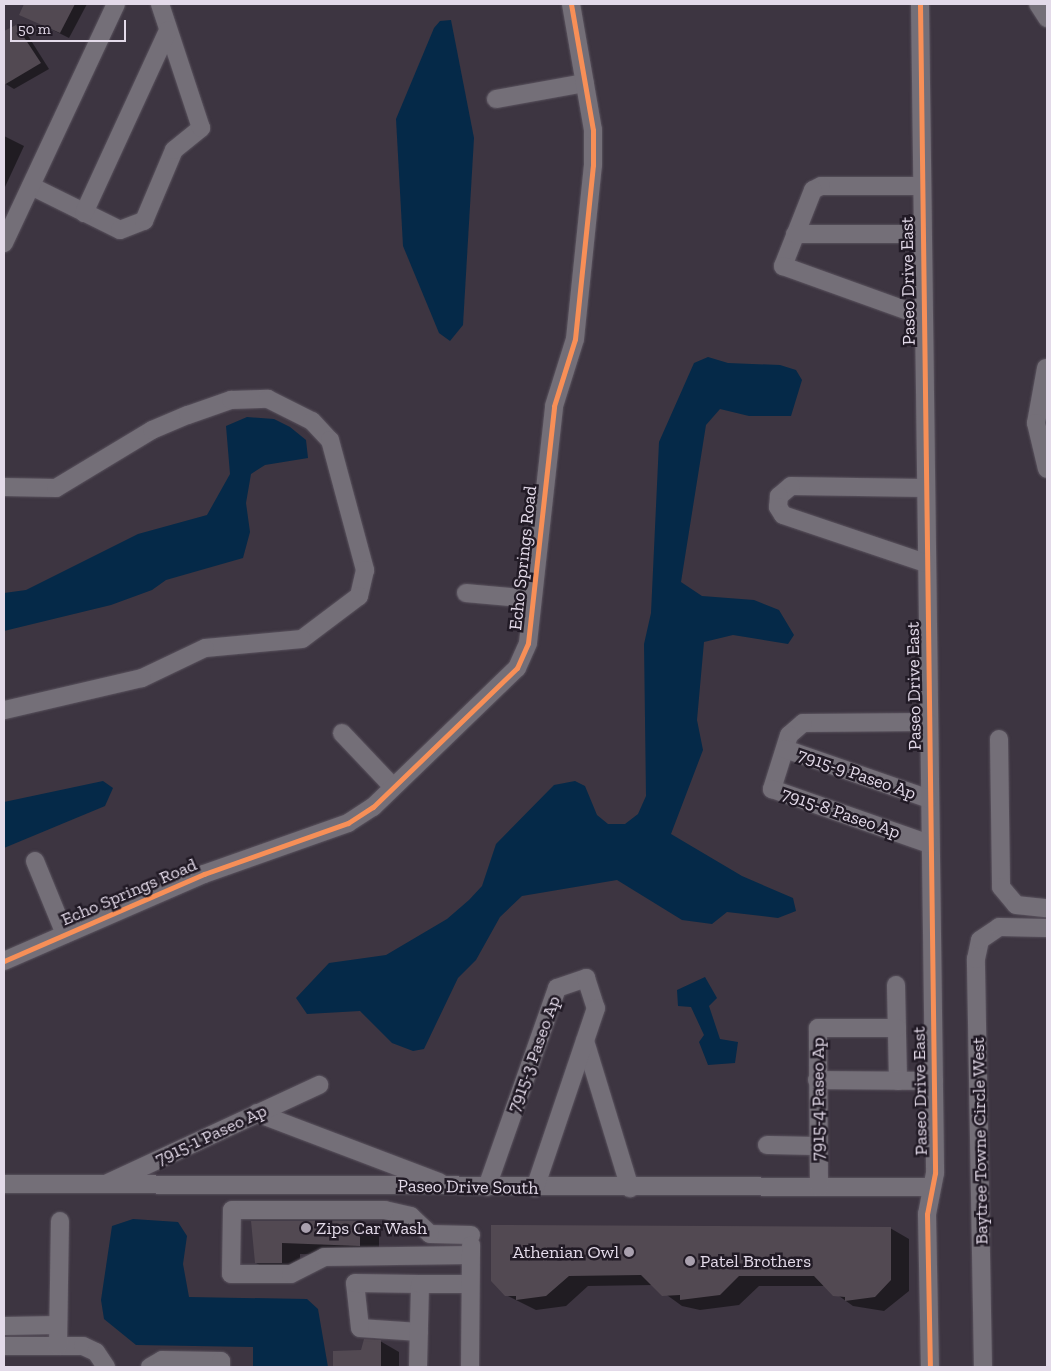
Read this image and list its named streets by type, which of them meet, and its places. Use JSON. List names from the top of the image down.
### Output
{
  "streets": {
    "street": [
      "Paseo Drive East",
      "Echo Springs Road",
      "7915-9 Paseo Ap",
      "7915-8 Paseo Ap",
      "7915-3 Paseo Ap",
      "7915-4 Paseo Ap",
      "7915-1 Paseo Ap",
      "Baytree Towne Circle West",
      "Paseo Drive South"
    ]
  },
  "crossings": [
    ["Paseo Drive East", "7915-9 Paseo Ap"],
    ["Paseo Drive East", "7915-8 Paseo Ap"],
    ["Paseo Drive East", "Paseo Drive South"],
    ["7915-9 Paseo Ap", "7915-8 Paseo Ap"],
    ["7915-3 Paseo Ap", "Paseo Drive South"],
    ["7915-4 Paseo Ap", "Paseo Drive South"],
    ["7915-1 Paseo Ap", "Paseo Drive South"]
  ],
  "places": ["Zips Car Wash", "Athenian Owl", "Patel Brothers"],
  "scale_bar": "50 m"
}
